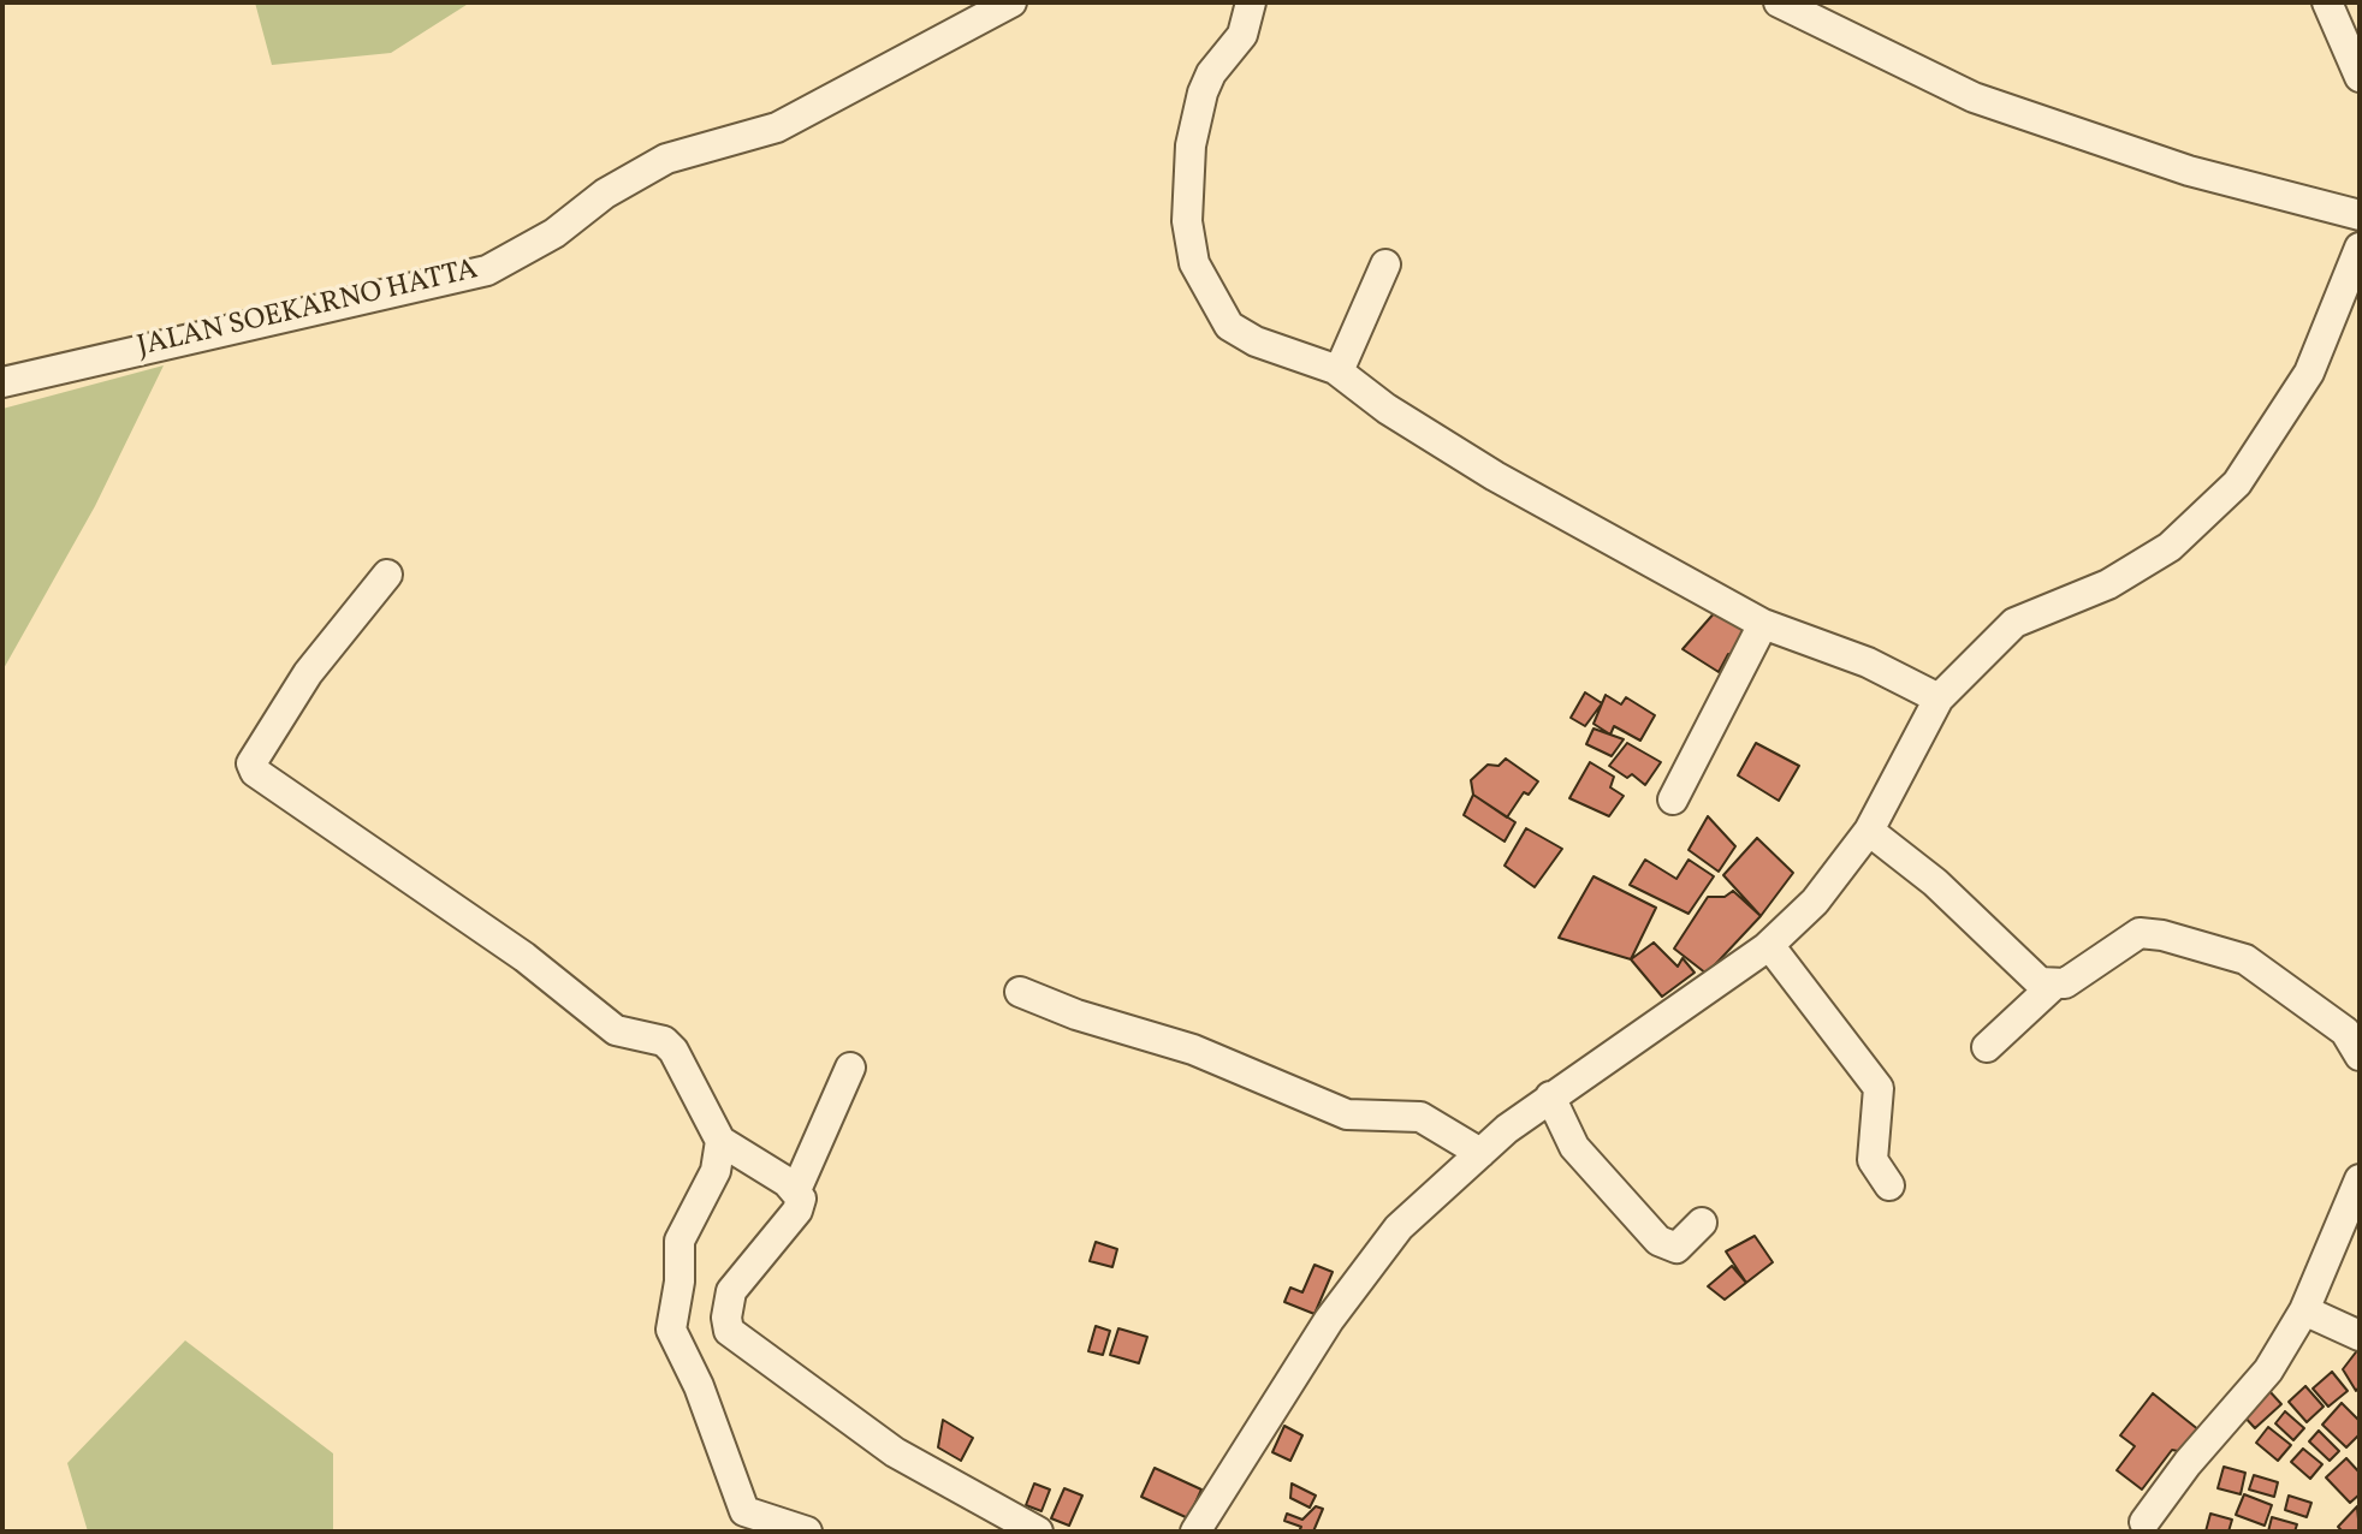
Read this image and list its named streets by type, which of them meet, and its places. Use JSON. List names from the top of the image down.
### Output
{
  "streets": {
    "street": ["JALAN SOEKARNO HATTA"]
  }
}
